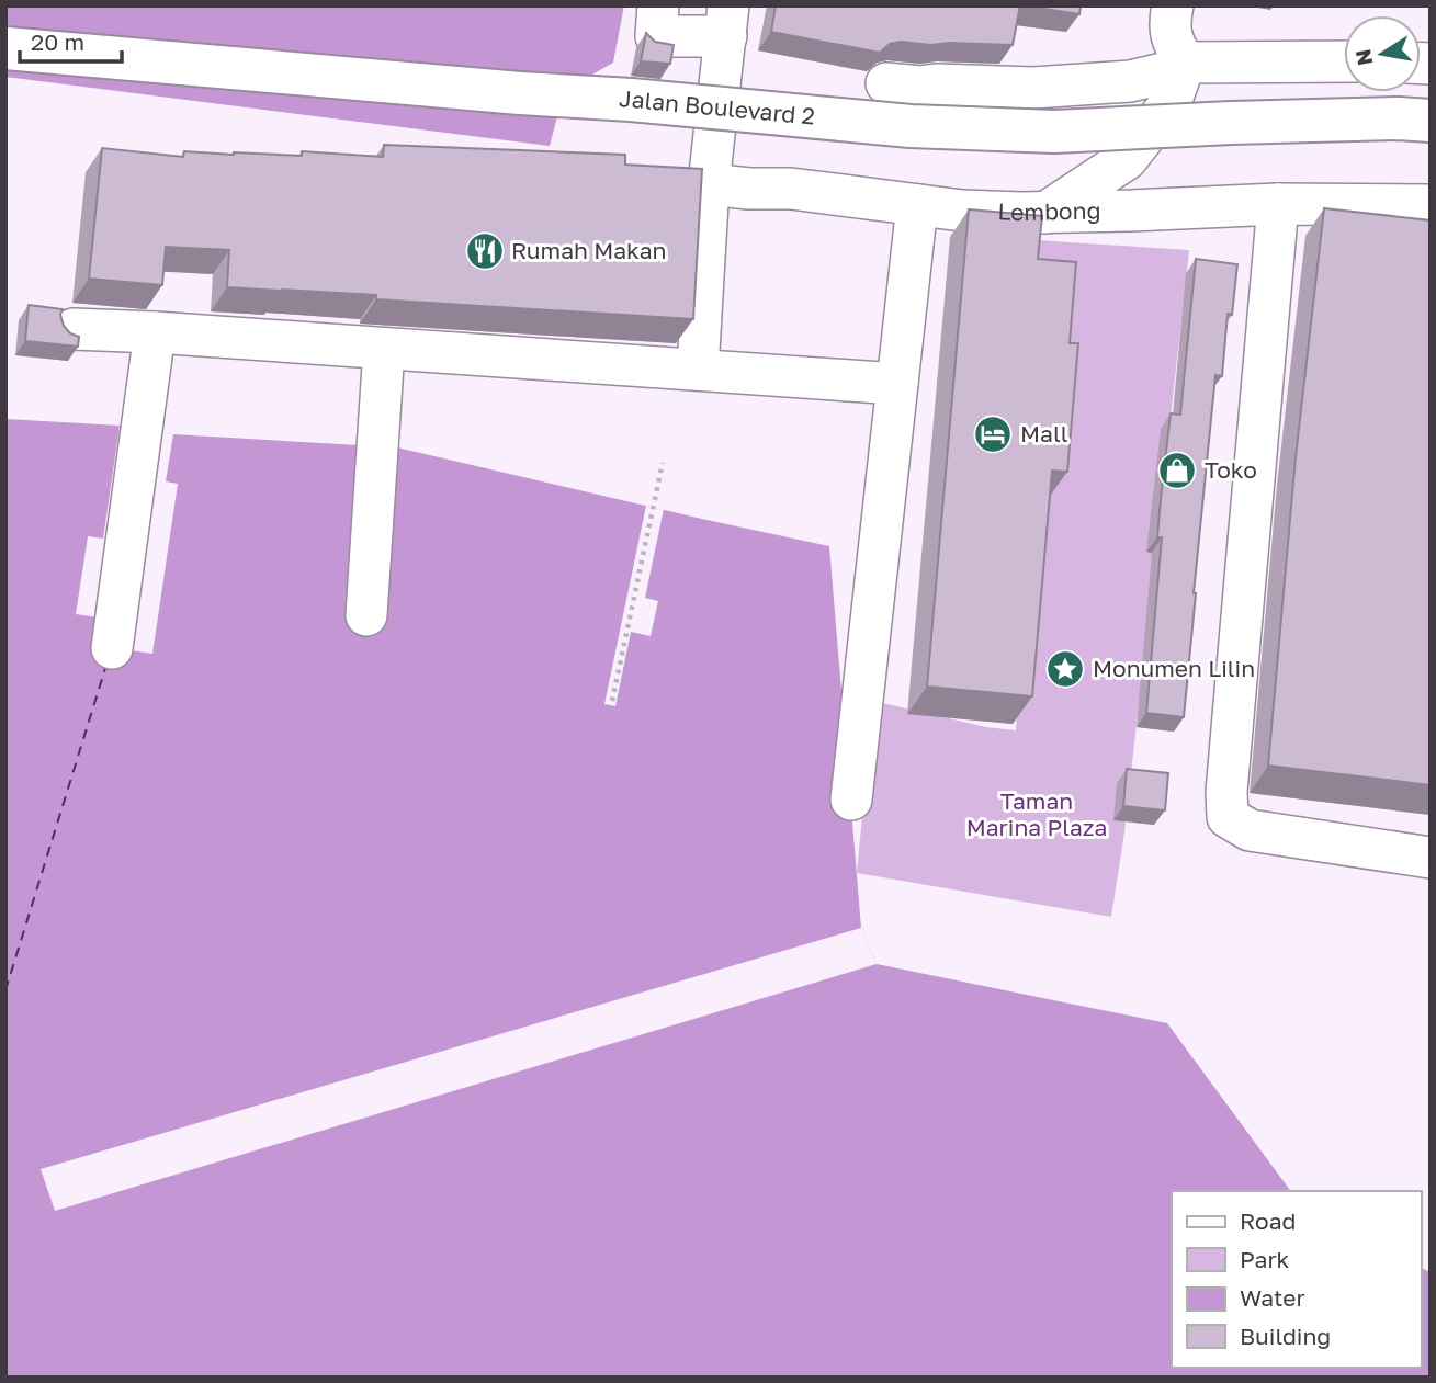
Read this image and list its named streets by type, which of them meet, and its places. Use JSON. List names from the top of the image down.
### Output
{
  "streets": {
    "main road": ["Jalan Boulevard 2"],
    "street": ["Lembong"]
  },
  "parks": ["Taman Marina Plaza"],
  "places": {
    "restaurant": ["Rumah Makan"],
    "hotel": ["Mall"],
    "shop": ["Toko"],
    "place": ["Monumen Lilin"]
  },
  "legend": [
    "Road",
    "Park",
    "Water",
    "Building"
  ],
  "scale_bar": "20 m",
  "north": "left"
}
